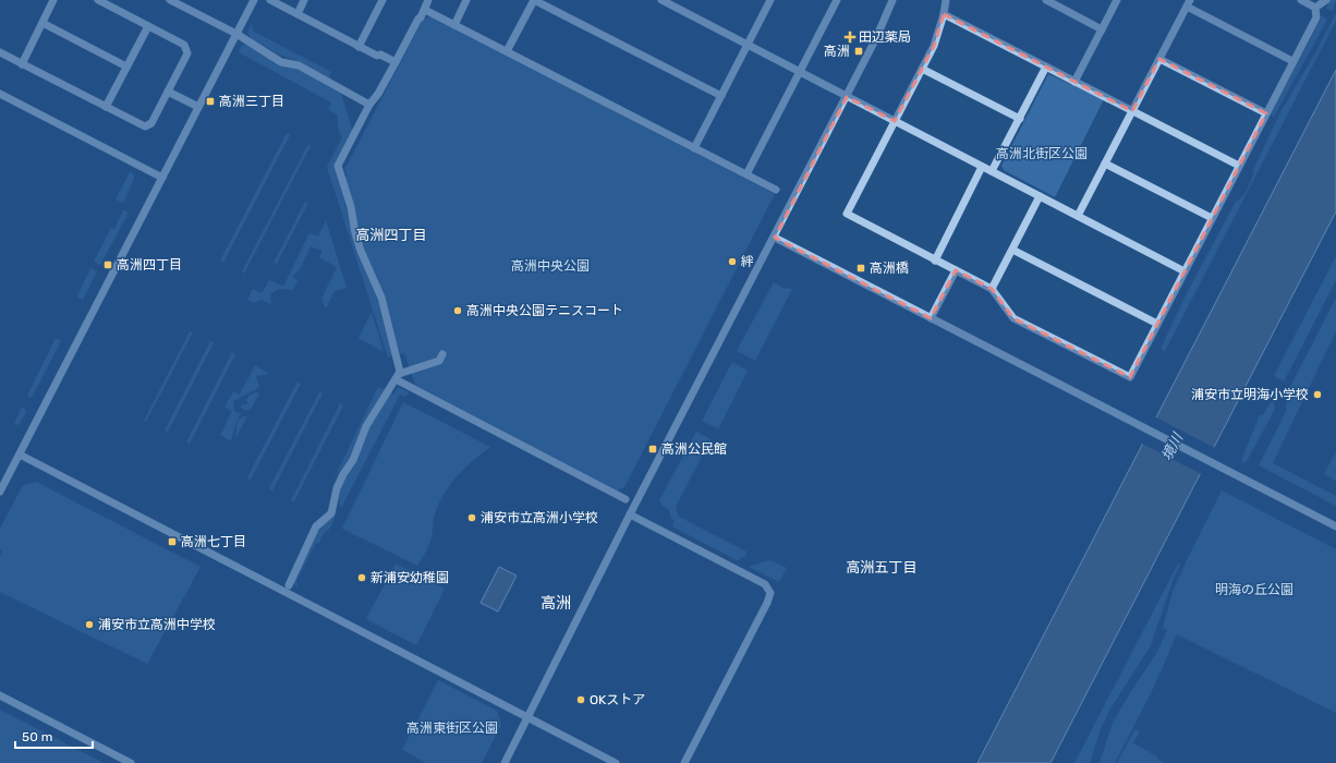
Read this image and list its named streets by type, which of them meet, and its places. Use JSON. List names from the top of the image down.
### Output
{
  "districts": ["高洲四丁目", "高洲五丁目", "高洲"],
  "water": ["境川"],
  "parks": [
    "高洲北街区公園",
    "高洲中央公園",
    "明海の丘公園",
    "高洲東街区公園"
  ],
  "places": {
    "health": ["田辺薬局"],
    "transit": [
      "高洲",
      "高洲三丁目",
      "高洲四丁目",
      "高洲橋",
      "高洲公民館",
      "高洲七丁目"
    ],
    "other": [
      "絆",
      "高洲中央公園テニスコート",
      "浦安市立明海小学校",
      "浦安市立高洲小学校",
      "新浦安幼稚園",
      "浦安市立高洲中学校",
      "OKストア"
    ]
  },
  "scale_bar": "50 m"
}
